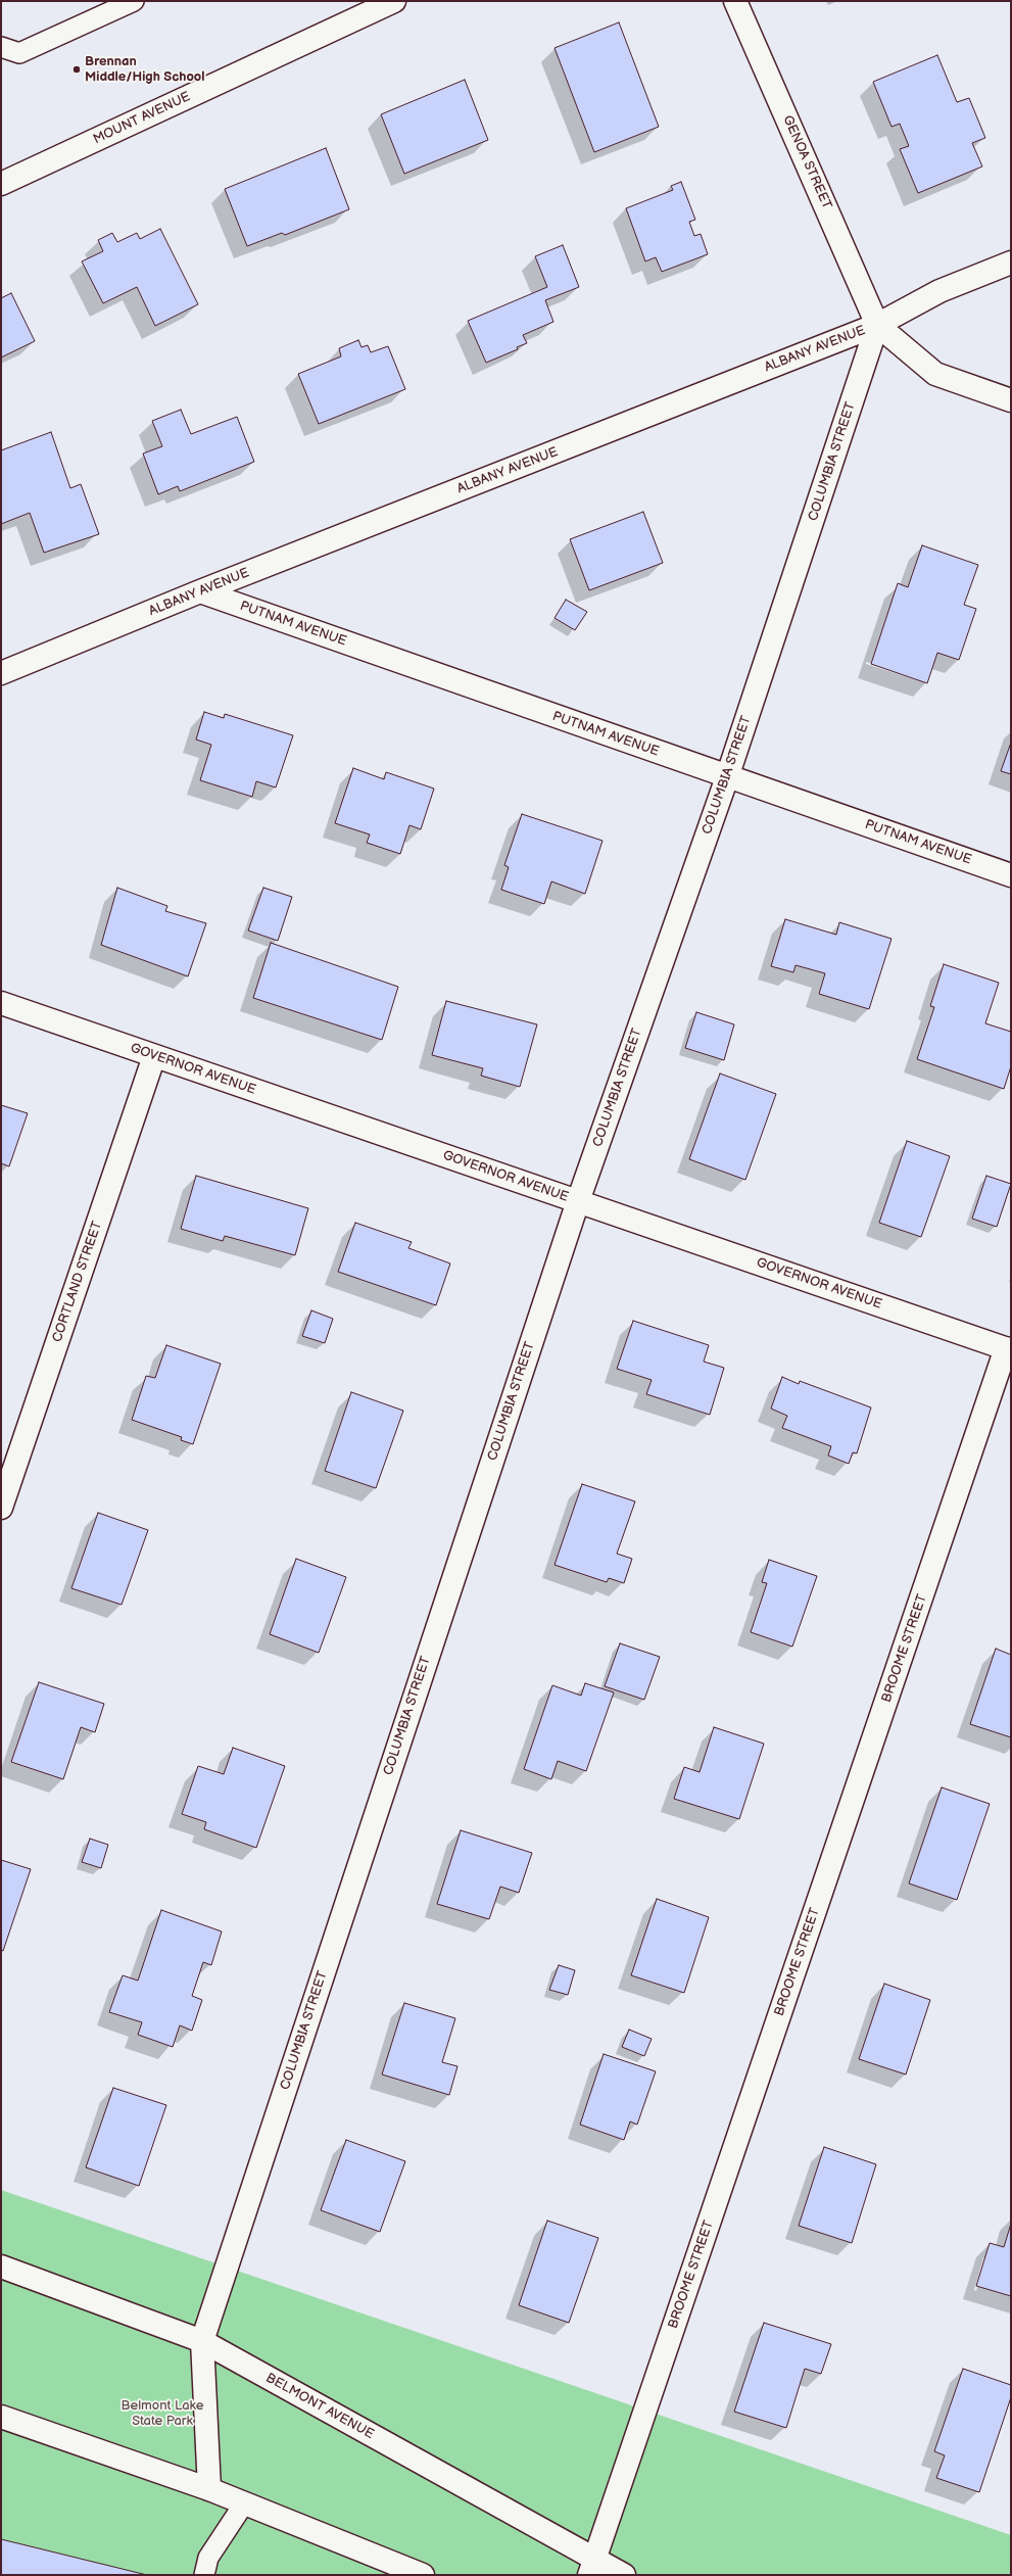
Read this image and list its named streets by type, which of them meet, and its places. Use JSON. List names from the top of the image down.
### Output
{
  "streets": {
    "street": [
      "MOUNT AVENUE",
      "GENOA STREET",
      "ALBANY AVENUE",
      "COLUMBIA STREET",
      "PUTNAM AVENUE",
      "GOVERNOR AVENUE",
      "CORTLAND STREET",
      "BROOME STREET",
      "BELMONT AVENUE"
    ]
  },
  "crossings": [
    ["GENOA STREET", "ALBANY AVENUE"],
    ["GENOA STREET", "COLUMBIA STREET"],
    ["ALBANY AVENUE", "COLUMBIA STREET"],
    ["ALBANY AVENUE", "PUTNAM AVENUE"],
    ["COLUMBIA STREET", "PUTNAM AVENUE"],
    ["COLUMBIA STREET", "GOVERNOR AVENUE"],
    ["COLUMBIA STREET", "BELMONT AVENUE"],
    ["GOVERNOR AVENUE", "CORTLAND STREET"],
    ["GOVERNOR AVENUE", "BROOME STREET"],
    ["BROOME STREET", "BELMONT AVENUE"]
  ],
  "parks": ["Belmont Lake State Park"],
  "places": ["Brennan Middle/High School"]
}
